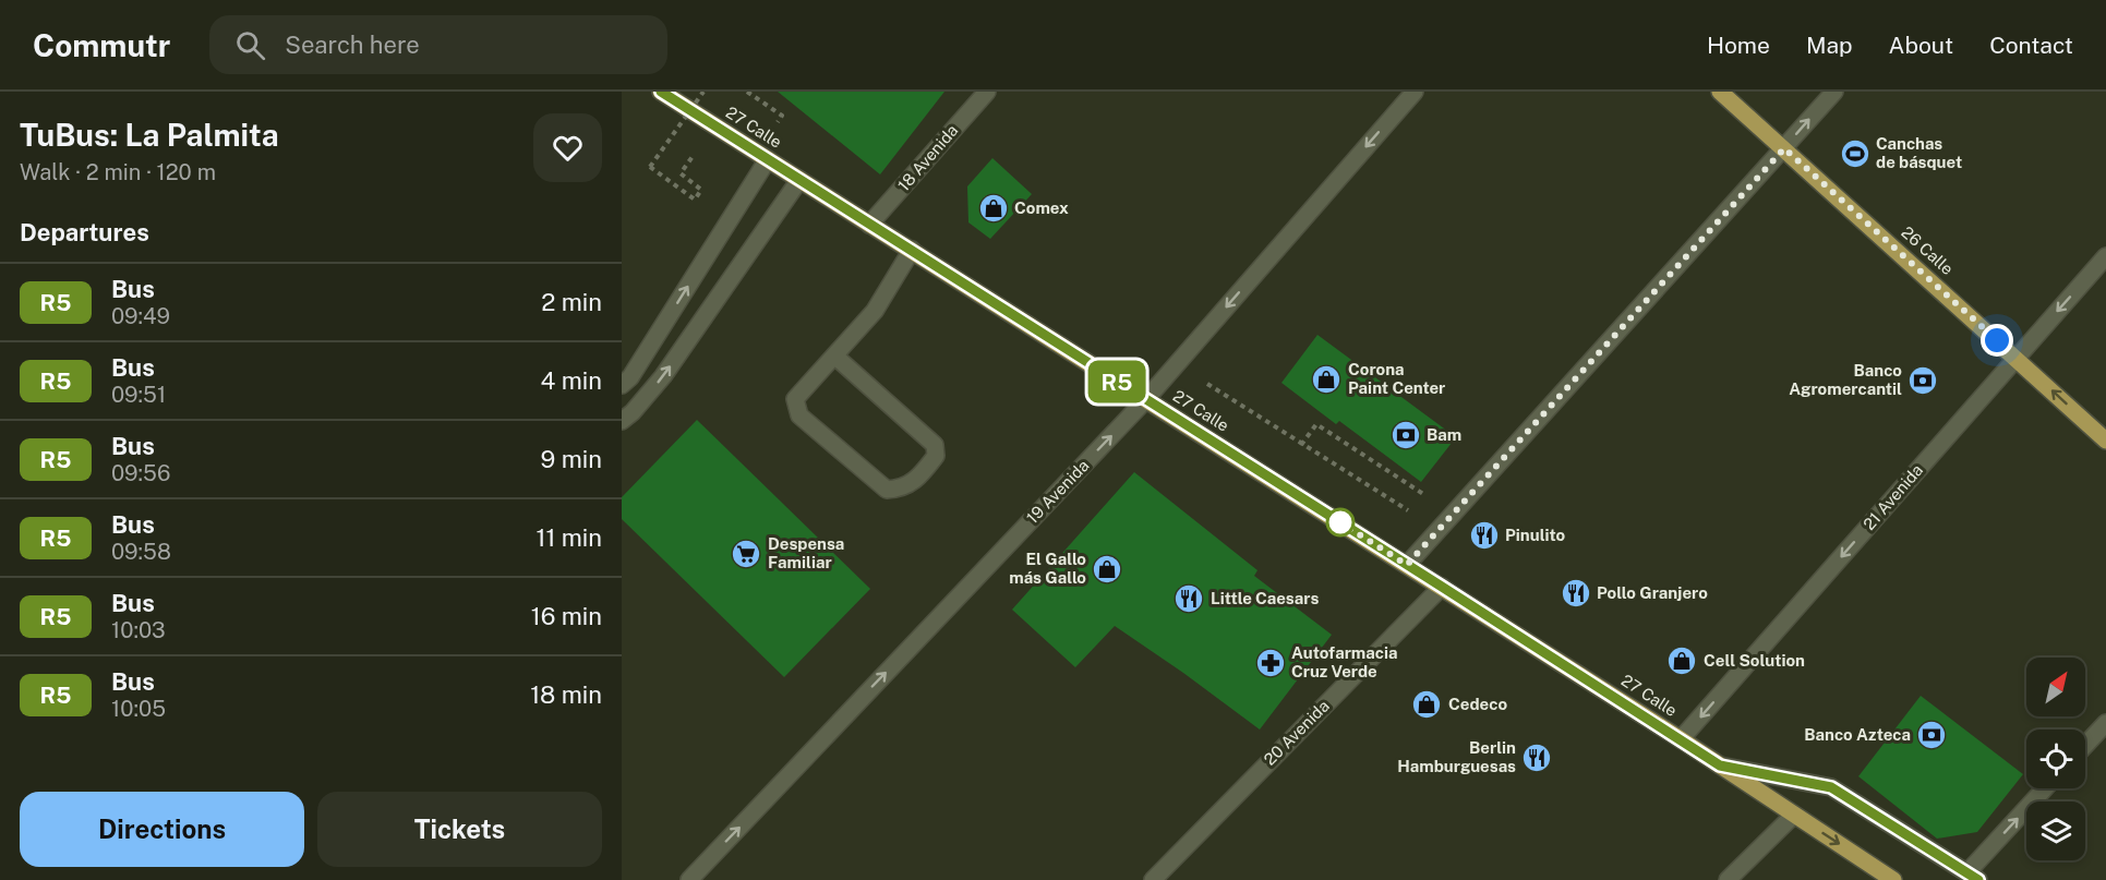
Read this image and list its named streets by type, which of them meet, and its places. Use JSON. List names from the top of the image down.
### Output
{
  "streets": {
    "main road": ["27 Calle", "26 Calle"],
    "street": [
      "18 Avenida",
      "19 Avenida",
      "21 Avenida",
      "20 Avenida"
    ]
  },
  "crossings": [
    ["27 Calle", "18 Avenida"],
    ["27 Calle", "19 Avenida"],
    ["27 Calle", "21 Avenida"],
    ["27 Calle", "20 Avenida"],
    ["26 Calle", "21 Avenida"]
  ],
  "one_way": ["21 Avenida"],
  "places": {
    "sports": ["Canchas de básquet"],
    "shop": [
      "Comex",
      "Corona Paint Center",
      "El Gallo más Gallo",
      "Cell Solution",
      "Cedeco"
    ],
    "bank": ["Banco Agromercantil", "Bam", "Banco Azteca"],
    "restaurant": [
      "Pinulito",
      "Pollo Granjero",
      "Little Caesars",
      "Berlin Hamburguesas"
    ],
    "supermarket": ["Despensa Familiar"],
    "pharmacy": ["Autofarmacia Cruz Verde"]
  },
  "lines": ["bus line R5"],
  "north": "top right",
  "page": {
    "header": "Commutr",
    "search": "Search here",
    "nav": [
      "Home",
      "Map",
      "About",
      "Contact"
    ],
    "heading": [
      ["TuBus: La Palmita", "Walk · 2 min · 120 m"],
      "Departures"
    ],
    "on_map": "R5",
    "list": [
      {
        "mark": "R5",
        "name": "Bus",
        "note": "09:49",
        "value": "2 min"
      },
      {
        "mark": "R5",
        "name": "Bus",
        "note": "09:51",
        "value": "4 min"
      },
      {
        "mark": "R5",
        "name": "Bus",
        "note": "09:56",
        "value": "9 min"
      },
      {
        "mark": "R5",
        "name": "Bus",
        "note": "09:58",
        "value": "11 min"
      },
      {
        "mark": "R5",
        "name": "Bus",
        "note": "10:03",
        "value": "16 min"
      },
      {
        "mark": "R5",
        "name": "Bus",
        "note": "10:05",
        "value": "18 min"
      }
    ],
    "buttons": ["Directions", "Tickets"]
  }
}
